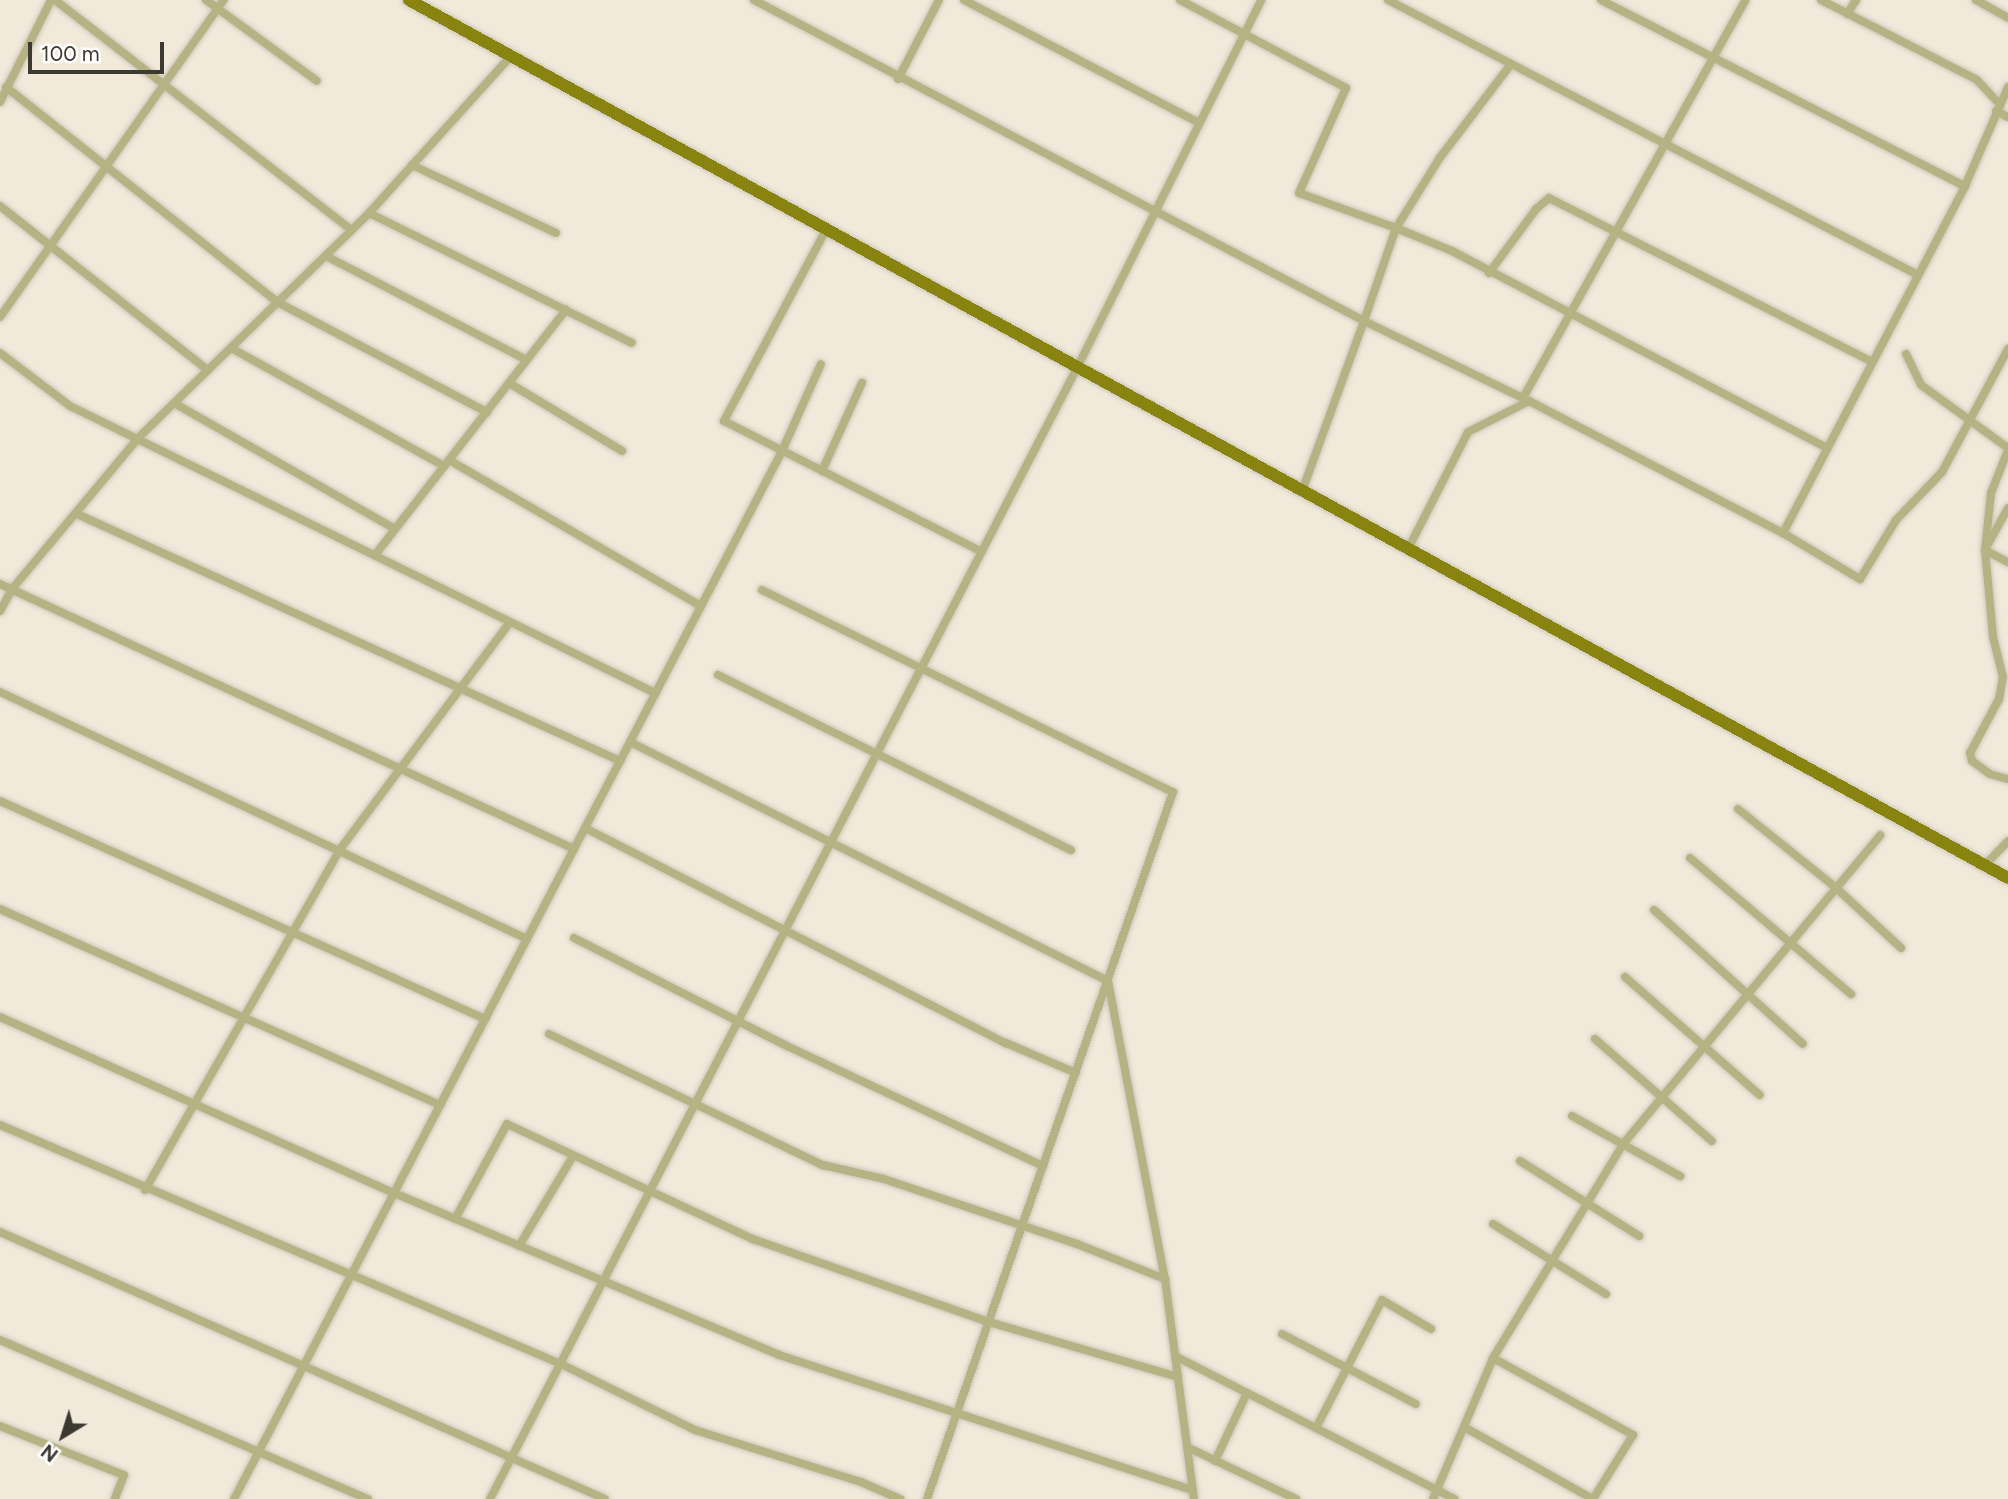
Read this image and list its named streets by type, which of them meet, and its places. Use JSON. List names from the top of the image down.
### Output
{
  "scale_bar": "100 m",
  "north": "bottom left"
}
